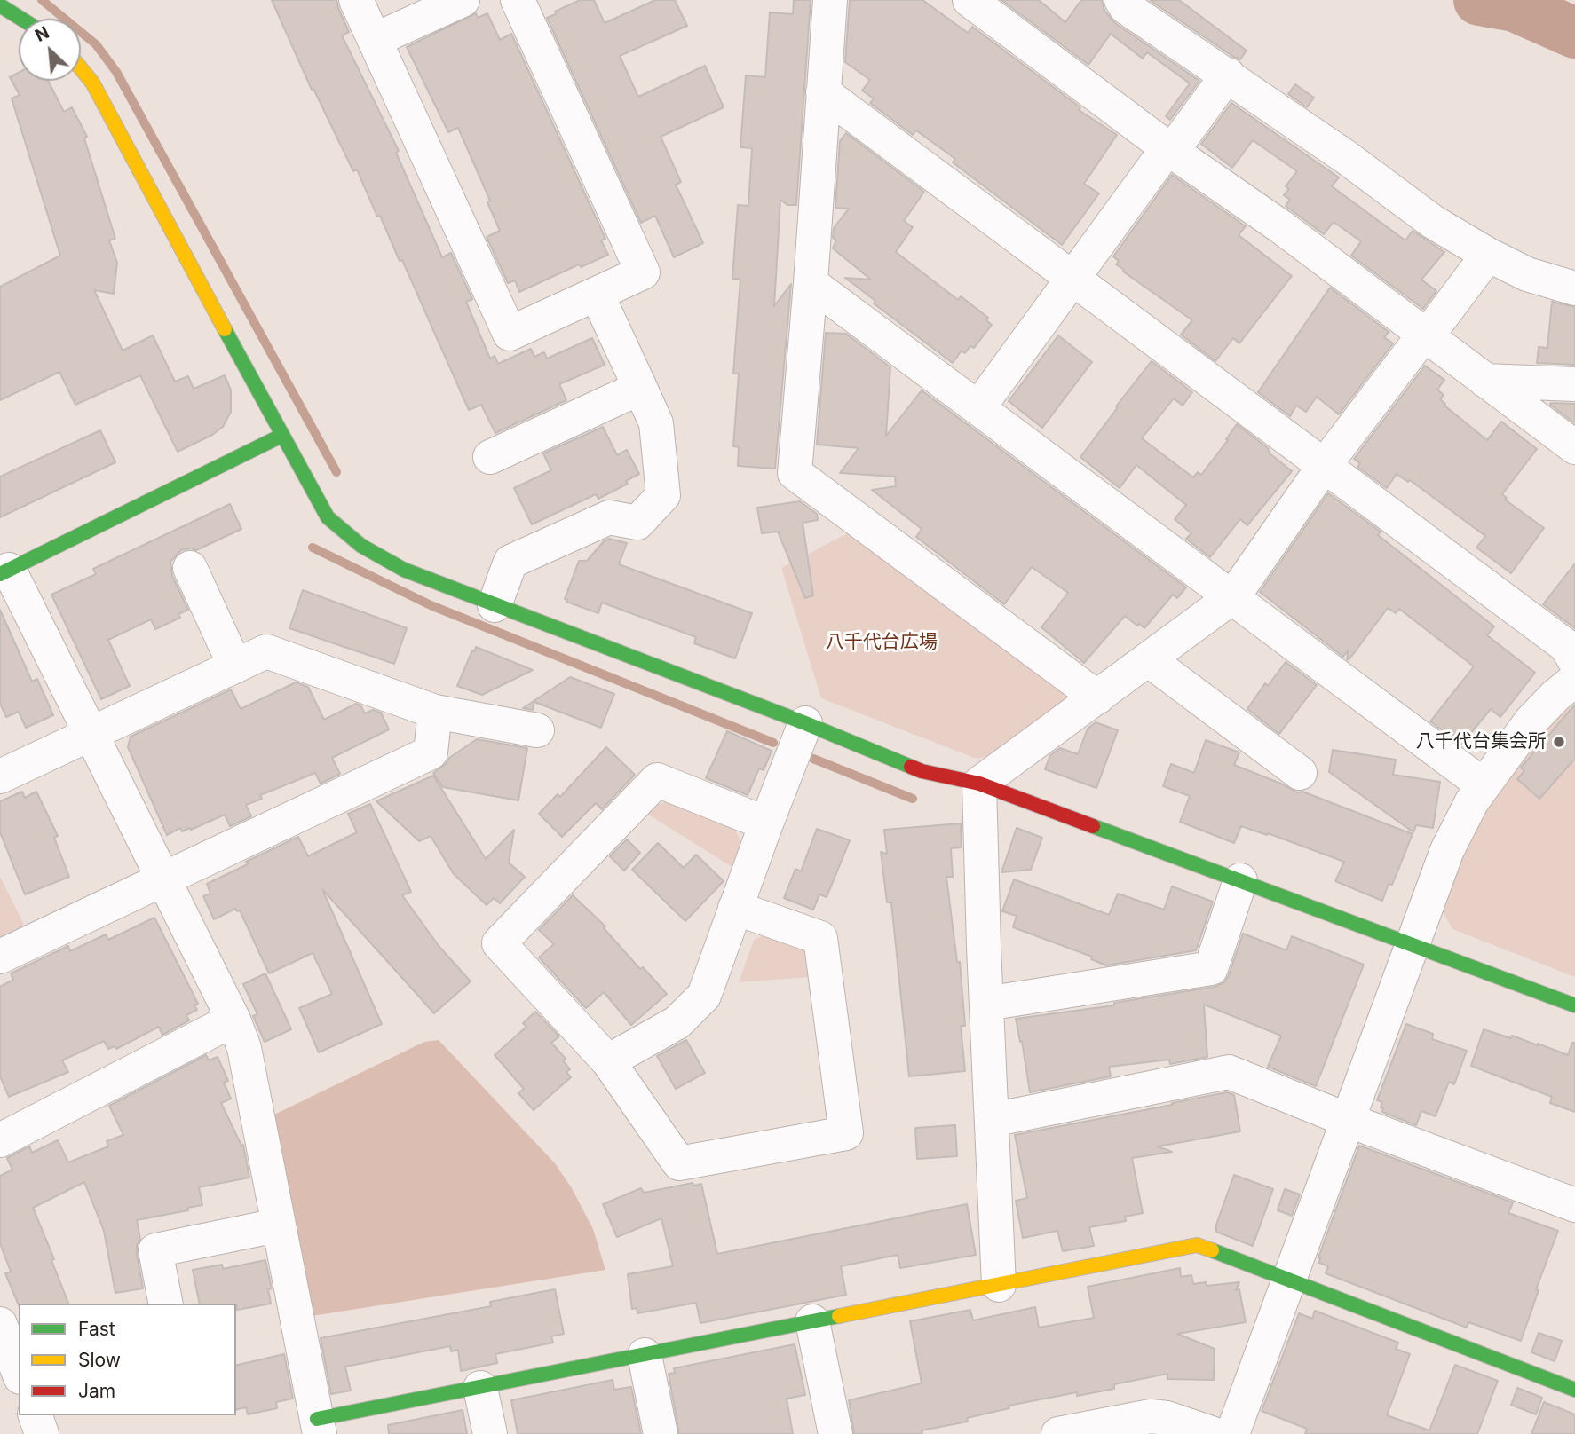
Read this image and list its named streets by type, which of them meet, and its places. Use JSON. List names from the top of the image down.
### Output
{
  "parks": ["八千代台広場"],
  "places": ["八千代台集会所"],
  "legend": ["Fast", "Slow", "Jam"],
  "north": "top left"
}
